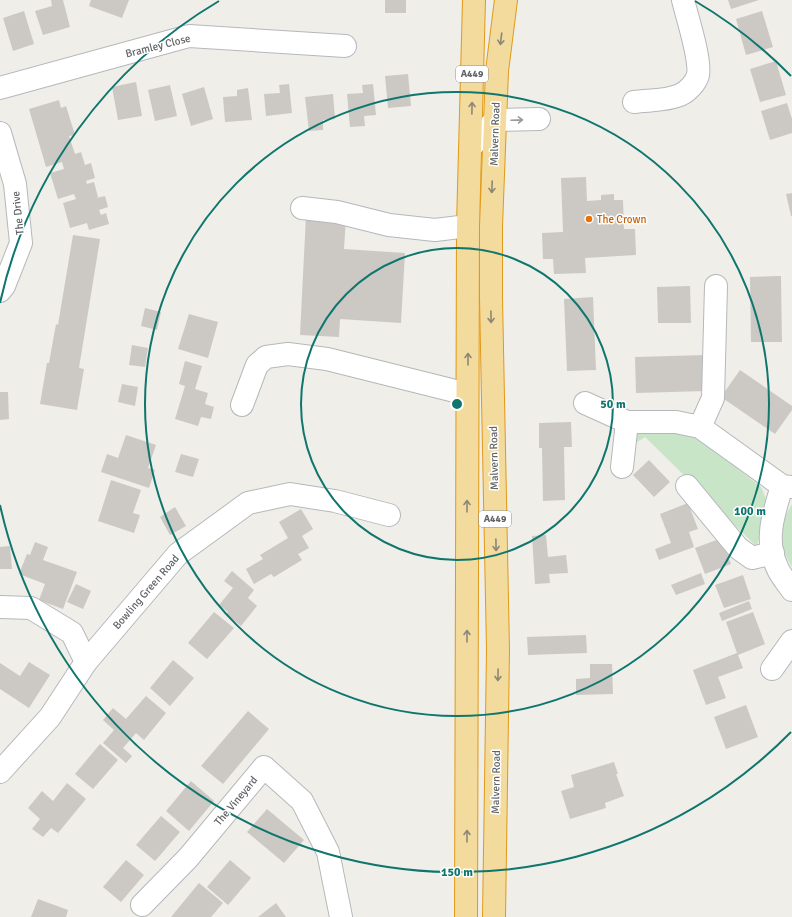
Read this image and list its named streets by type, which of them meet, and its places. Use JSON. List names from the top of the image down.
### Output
{
  "streets": {
    "highway": ["A449", "Malvern Road"],
    "street": [
      "Bramley Close",
      "The Drive",
      "Bowling Green Road",
      "The Vineyard"
    ]
  },
  "places": ["The Crown"],
  "rings": ["50 m", "100 m", "150 m"]
}
